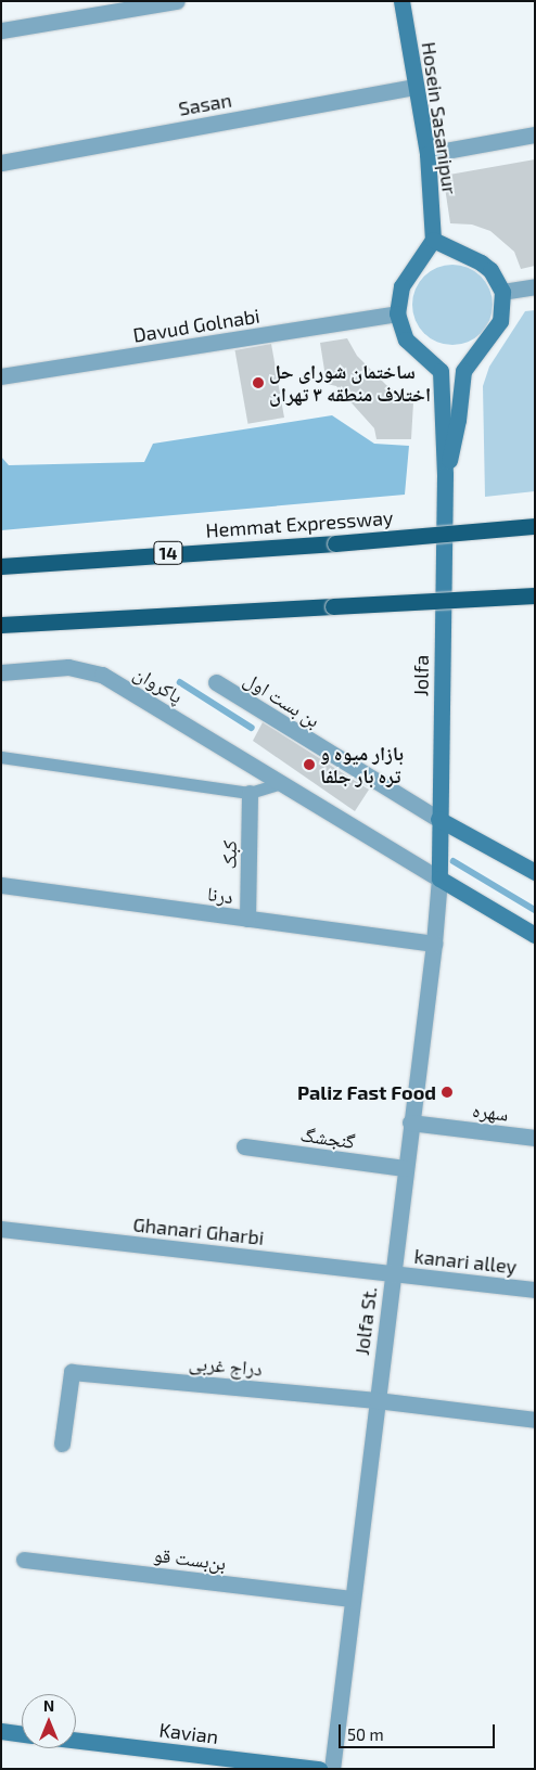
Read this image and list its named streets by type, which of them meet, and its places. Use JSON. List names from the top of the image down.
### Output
{
  "streets": {
    "highway": ["Hemmat Expressway", "14"],
    "main road": ["Hosein Sasanipur", "Jolfa", "Kavian"],
    "street": [
      "Sasan",
      "Davud Golnabi",
      "پاکروان",
      "بن بست اول",
      "کبک",
      "درنا",
      "سهره",
      "گنجشگ",
      "Ghanari Gharbi",
      "kanari alley",
      "Jolfa St.",
      "دراج غربی",
      "بن‌بست قو"
    ]
  },
  "crossings": [
    ["Sasan", "Hosein Sasanipur"],
    ["Jolfa", "پاکروان"],
    ["Jolfa", "بن بست اول"],
    ["Jolfa", "Jolfa St."],
    ["پاکروان", "Jolfa St."],
    ["کبک", "درنا"],
    ["درنا", "Jolfa St."],
    ["سهره", "Jolfa St."],
    ["گنجشگ", "Jolfa St."],
    ["Ghanari Gharbi", "kanari alley"],
    ["Ghanari Gharbi", "Jolfa St."],
    ["kanari alley", "Jolfa St."],
    ["Jolfa St.", "دراج غربی"],
    ["Jolfa St.", "بن‌بست قو"]
  ],
  "places": ["ساختمان شورای حل اختلاف منطقه ۳ تهران", "بازار میوه و تره بار جلفا", "Paliz Fast Food"],
  "scale_bar": "50 m",
  "north": "top"
}
